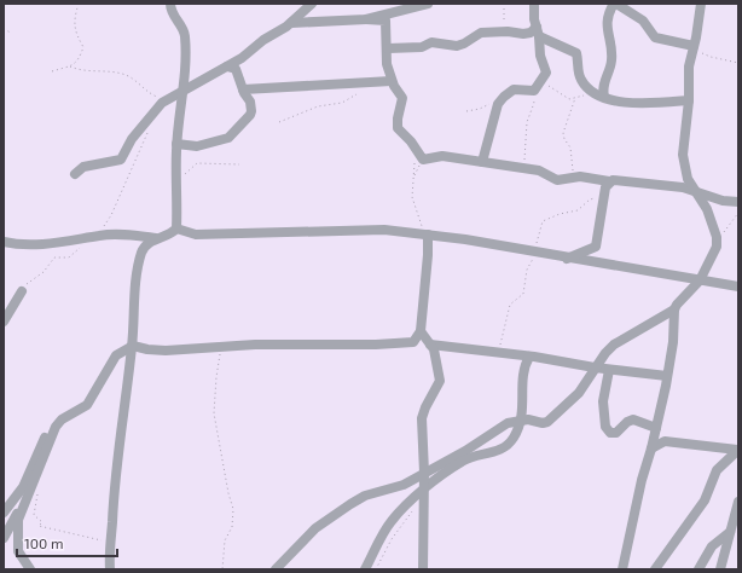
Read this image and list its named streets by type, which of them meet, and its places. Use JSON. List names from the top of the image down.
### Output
{
  "scale_bar": "100 m"
}
